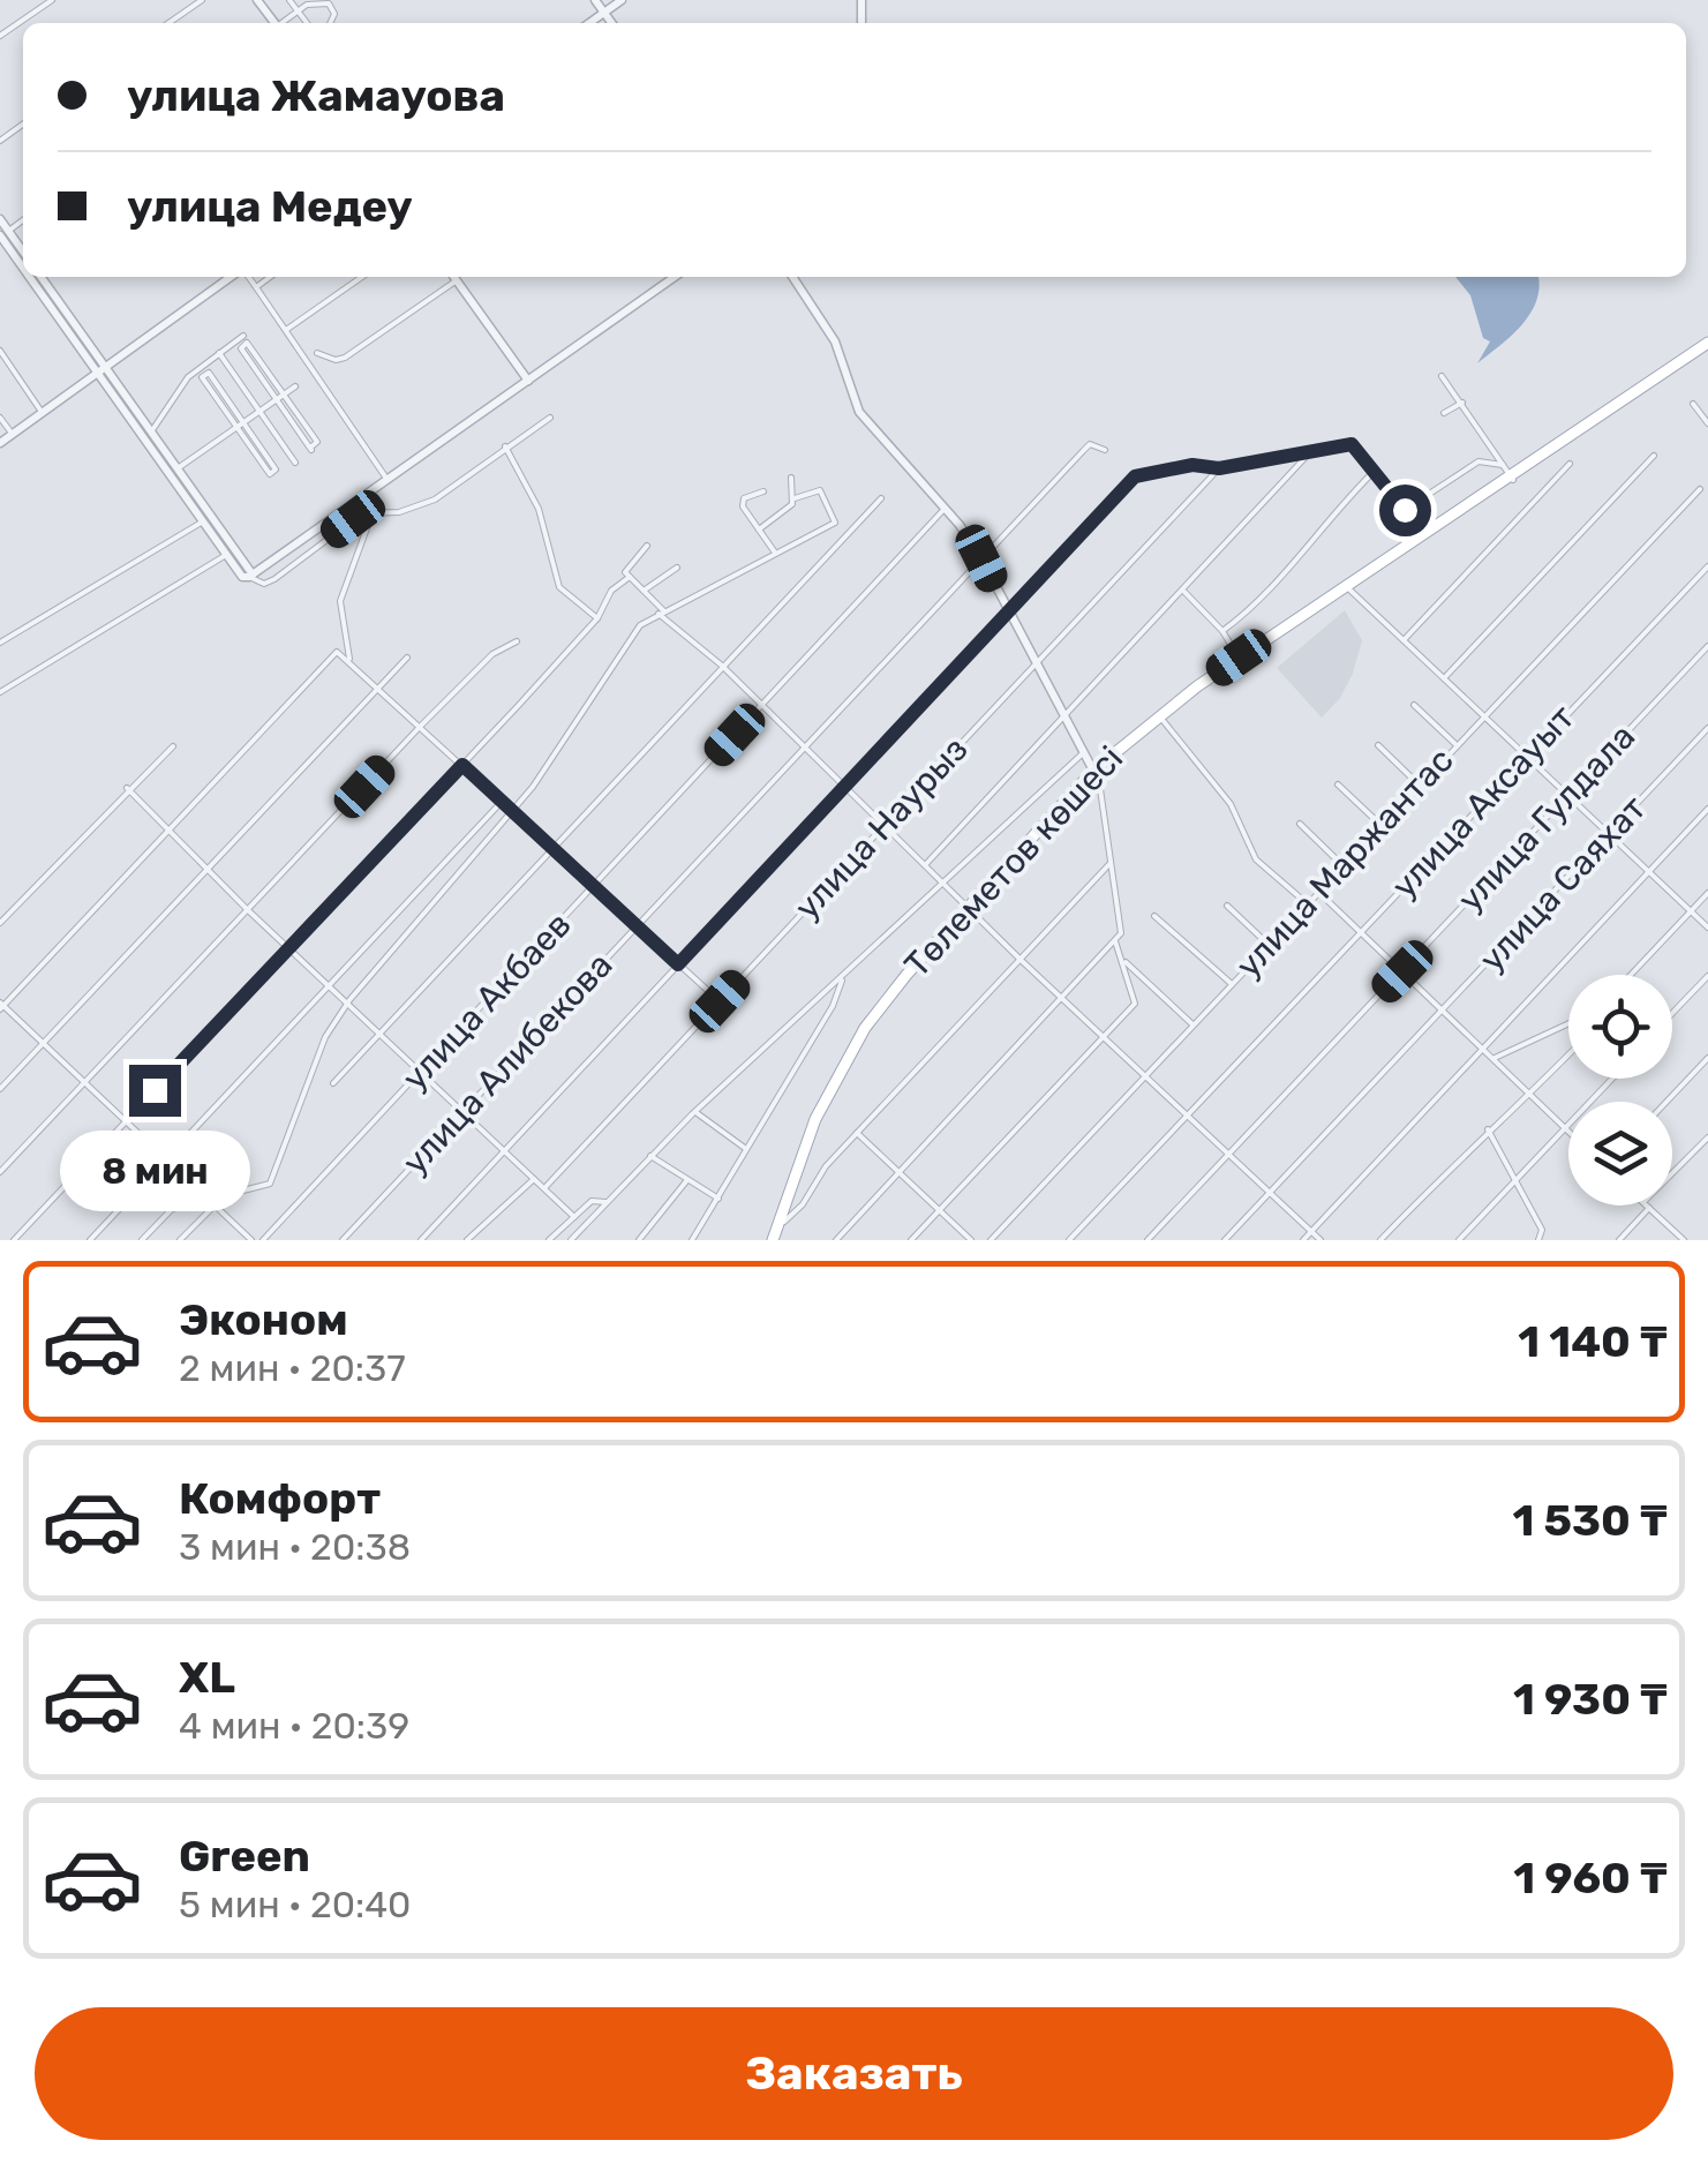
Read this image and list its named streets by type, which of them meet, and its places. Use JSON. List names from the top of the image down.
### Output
{
  "streets": {
    "main road": ["Төлеметов көшесі"],
    "street": [
      "улица Аксауыт",
      "улица Гулдала",
      "улица Наурыз",
      "улица Маржантас",
      "улица Саяхат",
      "улица Акбаев",
      "улица Алибекова"
    ]
  },
  "page": {
    "banner": ["улица Жамауова", "улица Медеу"],
    "bubble": "8 мин",
    "list": [
      {
        "name": "Эконом",
        "note": "2 мин · 20:37",
        "value": "1 140 ₸"
      },
      {
        "name": "Комфорт",
        "note": "3 мин · 20:38",
        "value": "1 530 ₸"
      },
      {
        "name": "XL",
        "note": "4 мин · 20:39",
        "value": "1 930 ₸"
      },
      {
        "name": "Green",
        "note": "5 мин · 20:40",
        "value": "1 960 ₸"
      }
    ],
    "buttons": "Заказать"
  }
}
